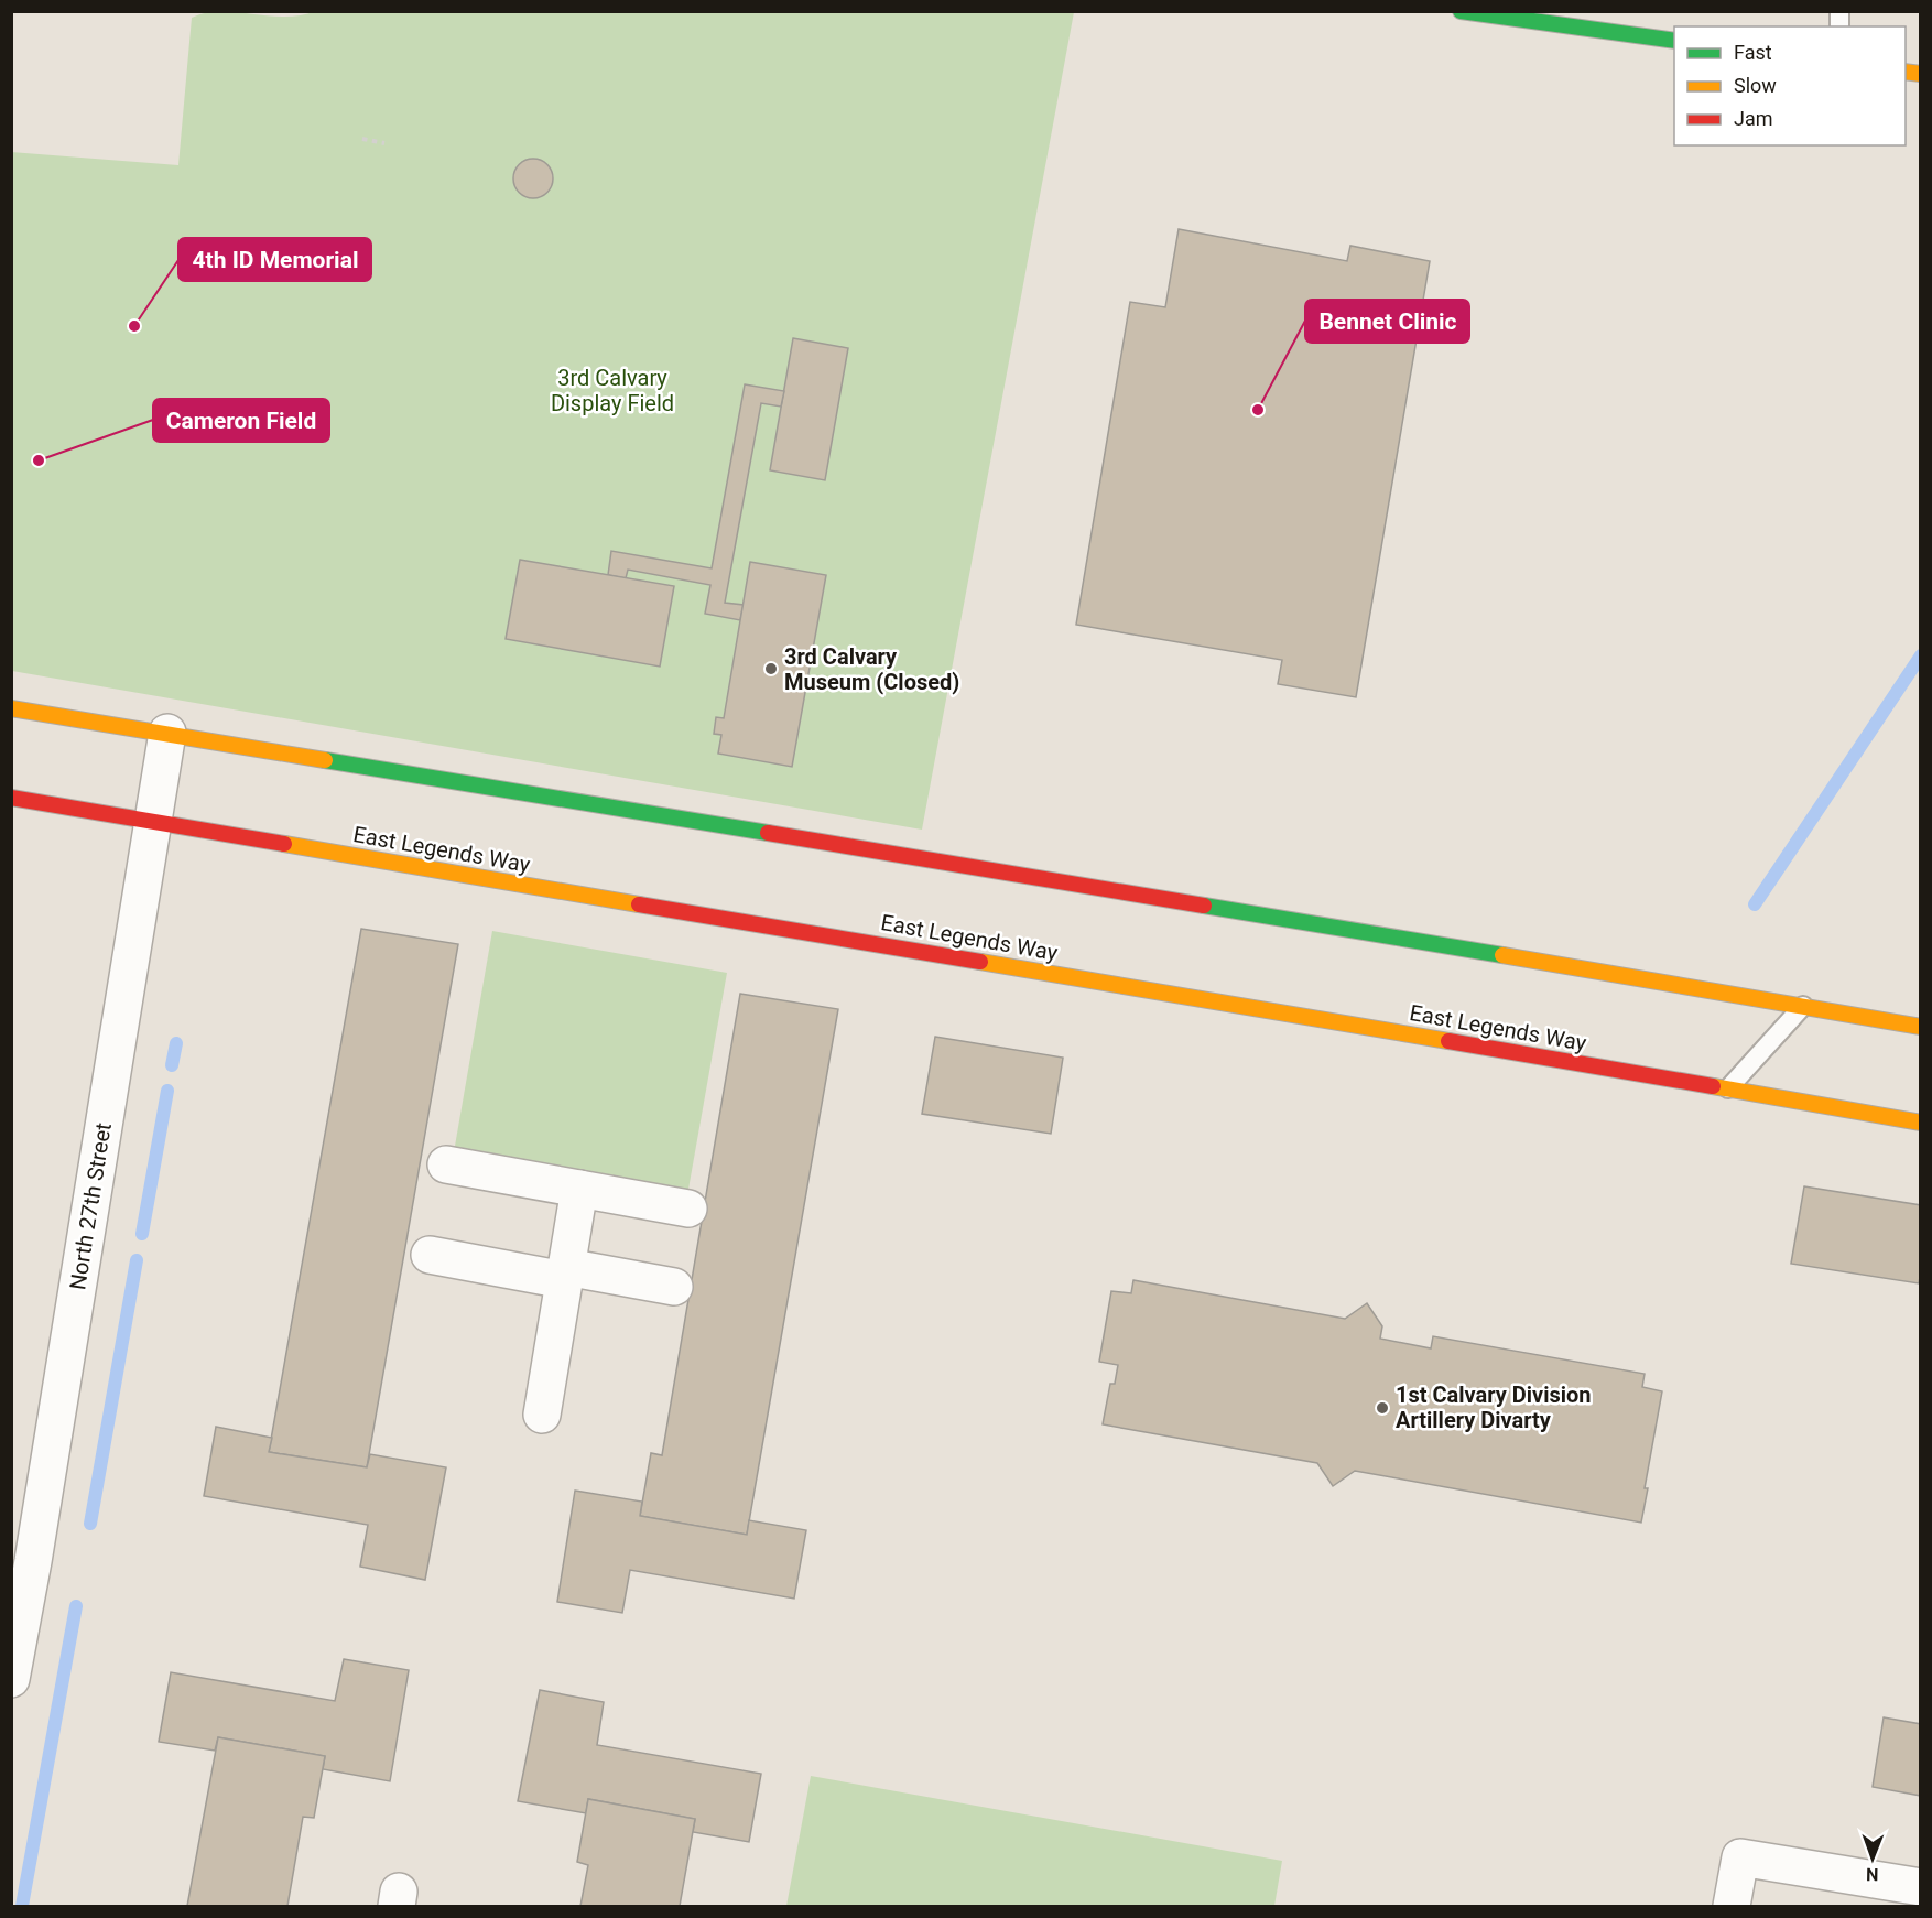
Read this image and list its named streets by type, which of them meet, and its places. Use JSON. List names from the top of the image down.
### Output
{
  "streets": {
    "street": ["East Legends Way", "North 27th Street"]
  },
  "crossings": [
    ["East Legends Way", "North 27th Street"]
  ],
  "parks": ["3rd Calvary Display Field"],
  "places": [
    "4th ID Memorial",
    "Bennet Clinic",
    "Cameron Field",
    "3rd Calvary Museum (Closed)",
    "1st Calvary Division Artillery Divarty"
  ],
  "legend": ["Fast", "Slow", "Jam"],
  "north": "bottom"
}
